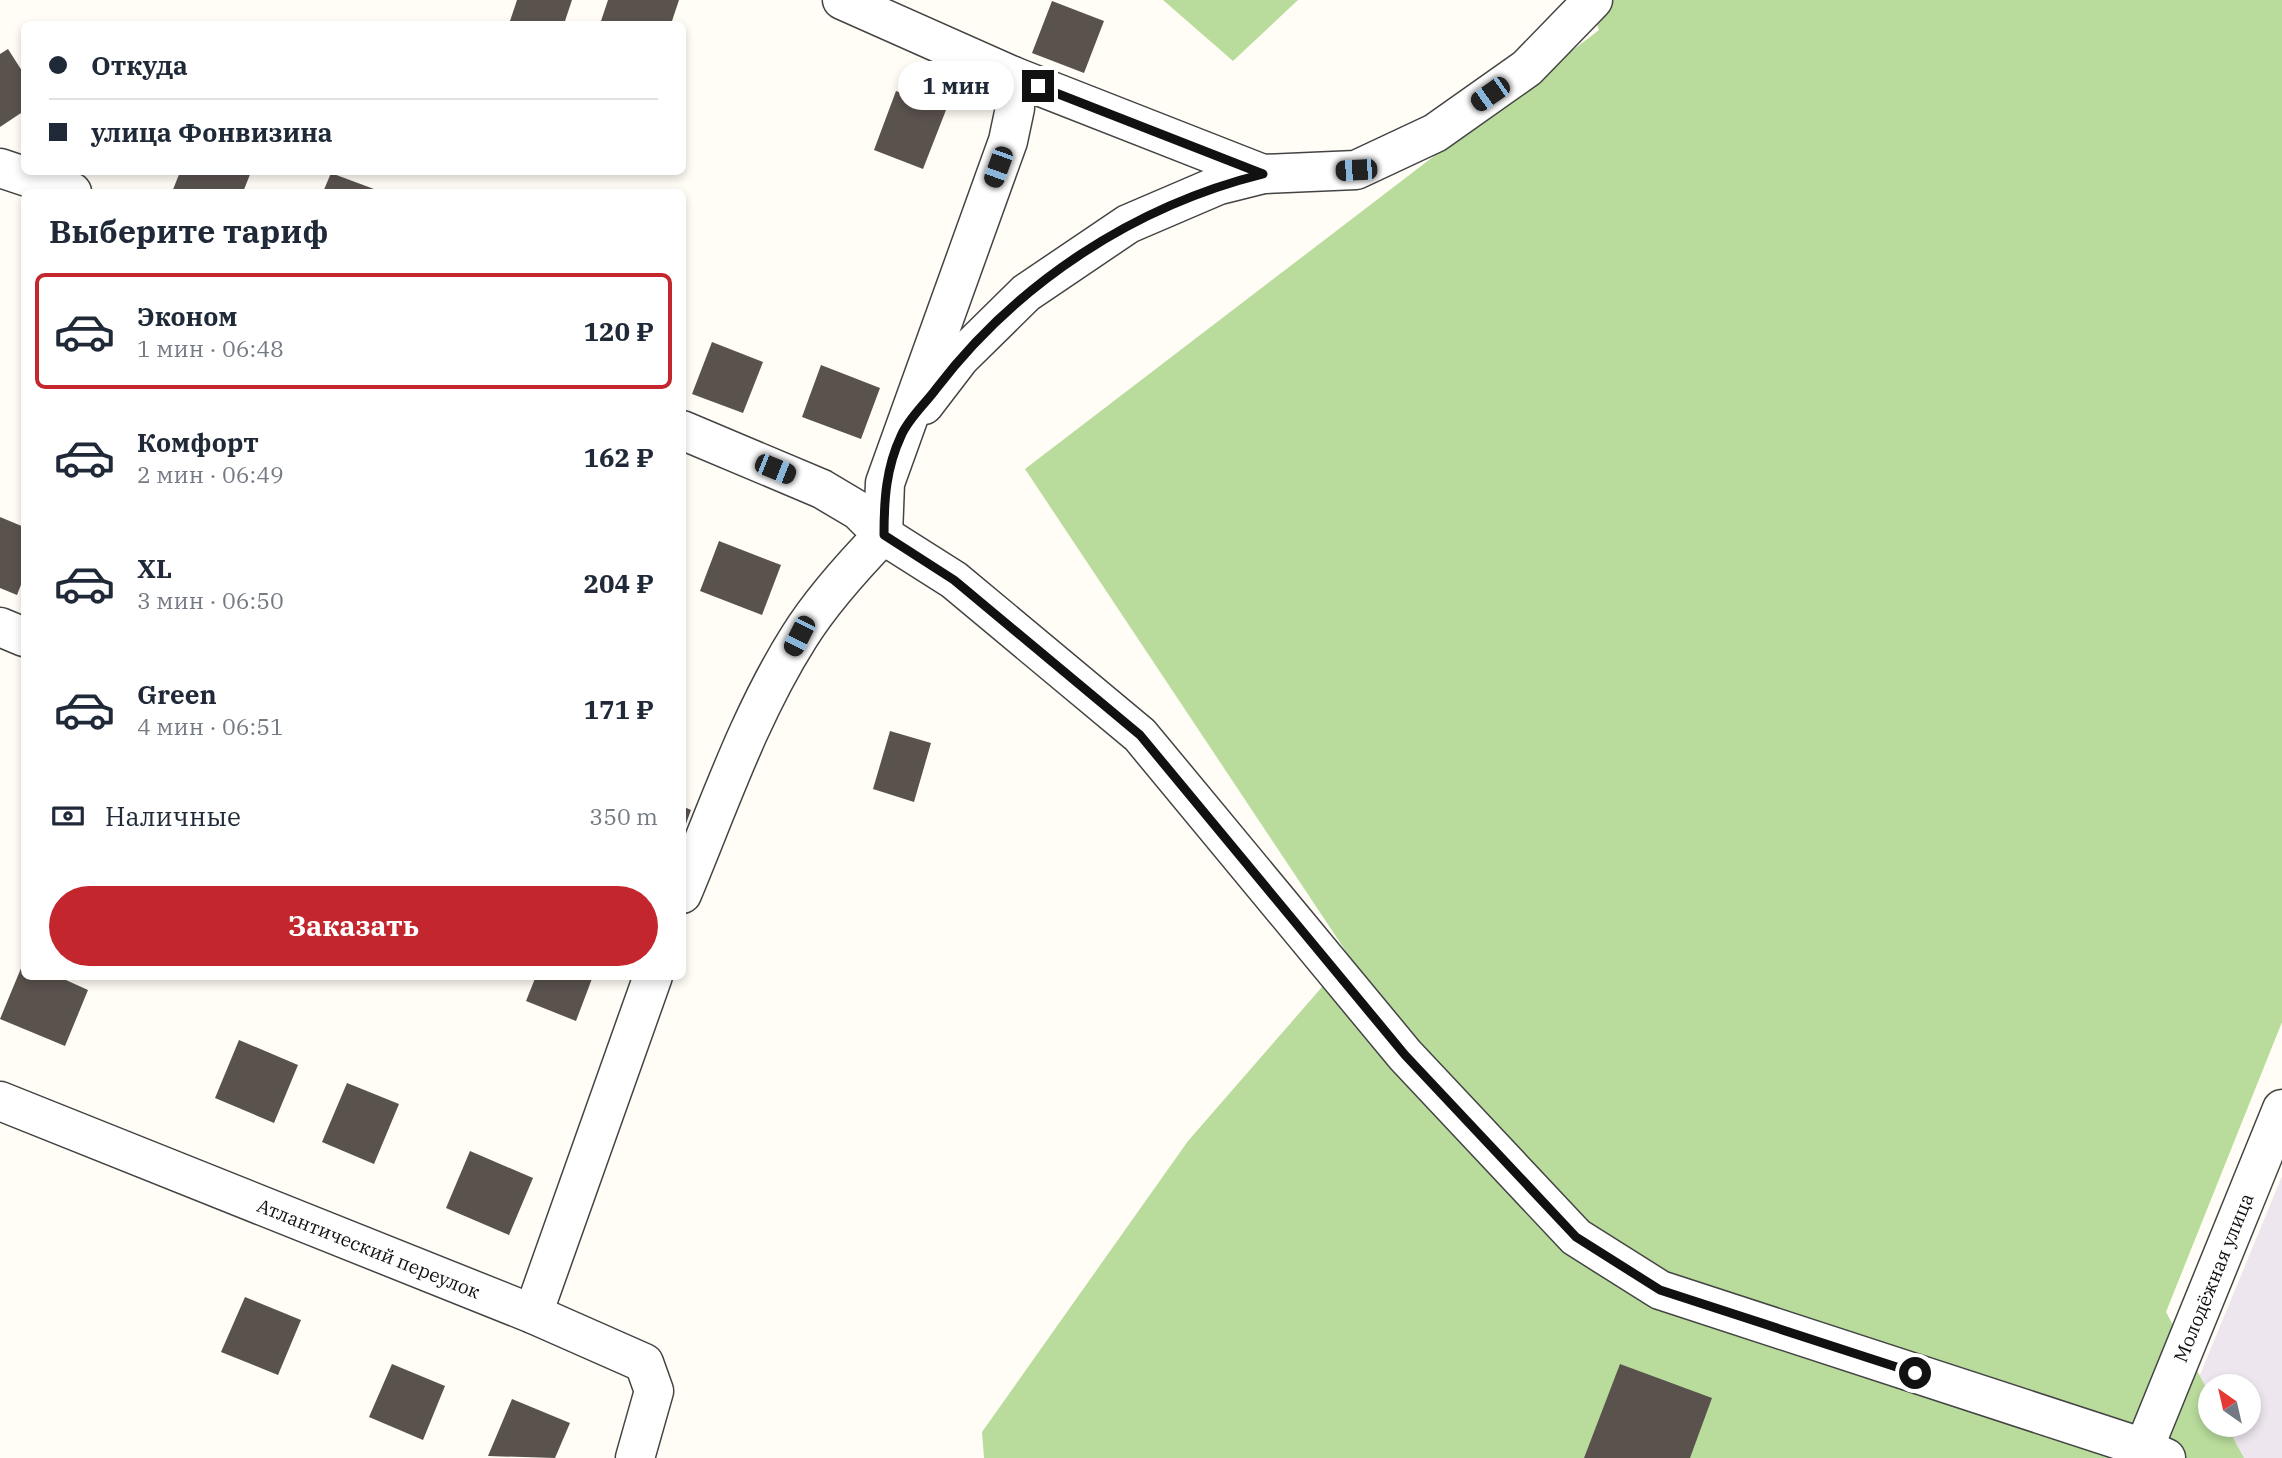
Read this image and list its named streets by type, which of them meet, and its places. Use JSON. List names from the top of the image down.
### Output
{
  "streets": {
    "street": ["Атлантический переулок", "Молодёжная улица"]
  },
  "north": "top left",
  "page": {
    "banner": ["Откуда", "улица Фонвизина"],
    "bubble": "1 мин",
    "heading": "Выберите тариф",
    "list": [
      {
        "name": "Эконом",
        "note": "1 мин · 06:48",
        "value": "120 ₽"
      },
      {
        "name": "Комфорт",
        "note": "2 мин · 06:49",
        "value": "162 ₽"
      },
      {
        "name": "XL",
        "note": "3 мин · 06:50",
        "value": "204 ₽"
      },
      {
        "name": "Green",
        "note": "4 мин · 06:51",
        "value": "171 ₽"
      }
    ],
    "pay": ["Наличные", "350 m"],
    "buttons": "Заказать"
  }
}
